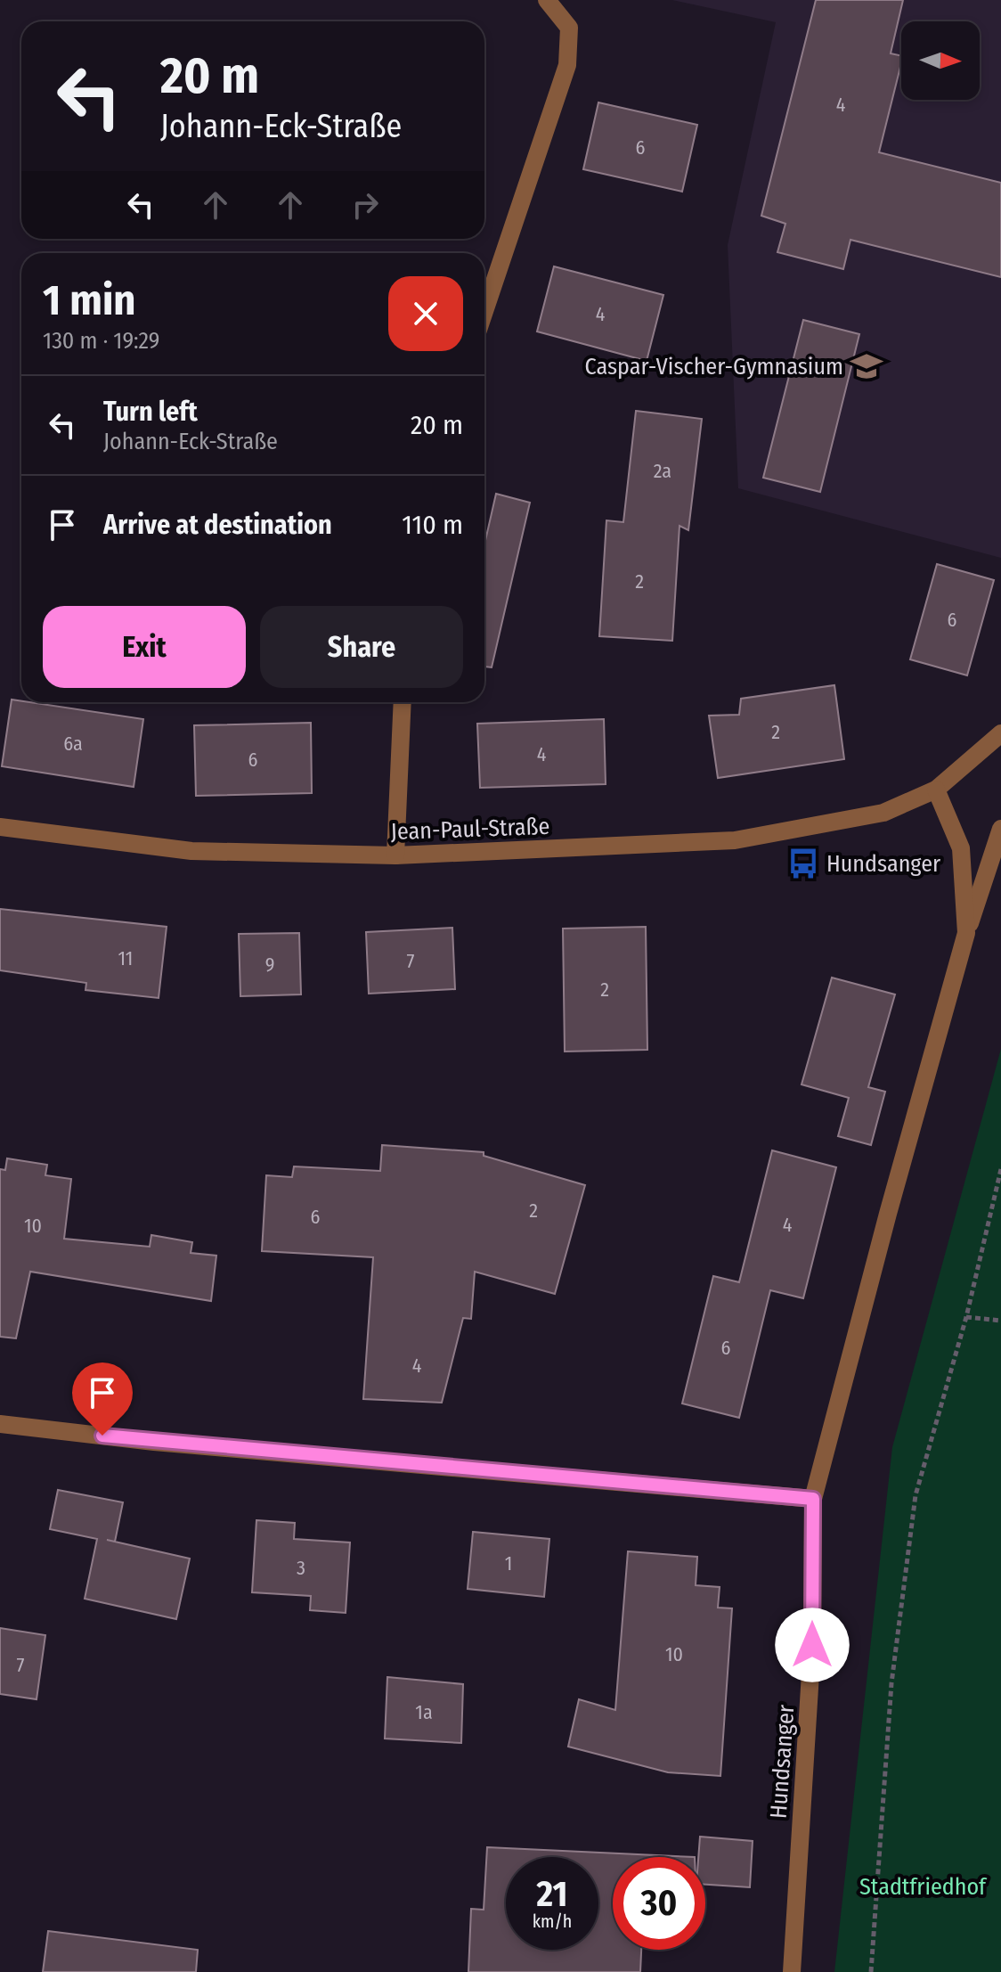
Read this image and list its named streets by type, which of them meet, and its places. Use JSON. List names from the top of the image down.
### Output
{
  "streets": {
    "street": ["Jean-Paul-Straße", "Hundsanger"]
  },
  "crossings": [
    ["Jean-Paul-Straße", "Hundsanger"]
  ],
  "parks": ["Stadtfriedhof"],
  "places": {
    "school or university": ["Caspar-Vischer-Gymnasium"],
    "bus stop": ["Hundsanger"]
  },
  "house_numbers": [
    "4",
    "6",
    "4",
    "2a",
    "2",
    "6",
    "2",
    "6a",
    "4",
    "6",
    "11",
    "7",
    "9",
    "2",
    "2",
    "6",
    "4",
    "10",
    "6",
    "4",
    "1",
    "3",
    "10",
    "7",
    "1a"
  ],
  "north": "right",
  "page": {
    "turn": ["20 m", "Johann-Eck-Straße"],
    "heading": ["1 min", "130 m · 19:29"],
    "list": [
      {
        "name": "Turn left",
        "note": "Johann-Eck-Straße",
        "value": "20 m"
      },
      {
        "name": "Arrive at destination",
        "value": "110 m"
      }
    ],
    "buttons": ["Exit", "Share"],
    "speed": "21 km/h",
    "limit": "30"
  }
}
